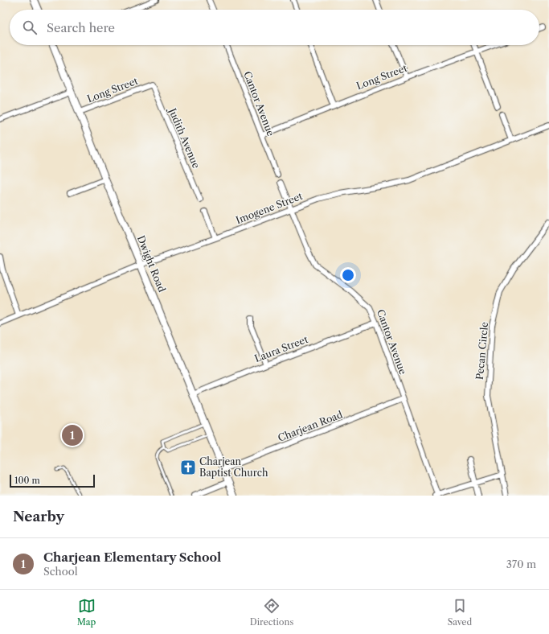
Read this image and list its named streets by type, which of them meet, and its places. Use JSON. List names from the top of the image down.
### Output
{
  "streets": {
    "street": [
      "Long Street",
      "Cantor Avenue",
      "Judith Avenue",
      "Imogene Street",
      "Dwight Road",
      "Laura Street",
      "Pecan Circle",
      "Charjean Road"
    ]
  },
  "crossings": [
    ["Long Street", "Cantor Avenue"],
    ["Long Street", "Judith Avenue"],
    ["Long Street", "Dwight Road"],
    ["Cantor Avenue", "Imogene Street"],
    ["Cantor Avenue", "Laura Street"],
    ["Cantor Avenue", "Charjean Road"],
    ["Imogene Street", "Dwight Road"],
    ["Dwight Road", "Laura Street"],
    ["Dwight Road", "Charjean Road"]
  ],
  "places": {
    "church": ["Charjean Baptist Church"]
  },
  "scale_bar": "100 m",
  "page": {
    "search": "Search here",
    "pins": "1",
    "scale": "100 m",
    "heading": "Nearby",
    "list": [
      {
        "mark": "1",
        "name": "Charjean Elementary School",
        "note": "School",
        "value": "370 m"
      }
    ],
    "nav": ["Map", "Directions", "Saved"]
  }
}
